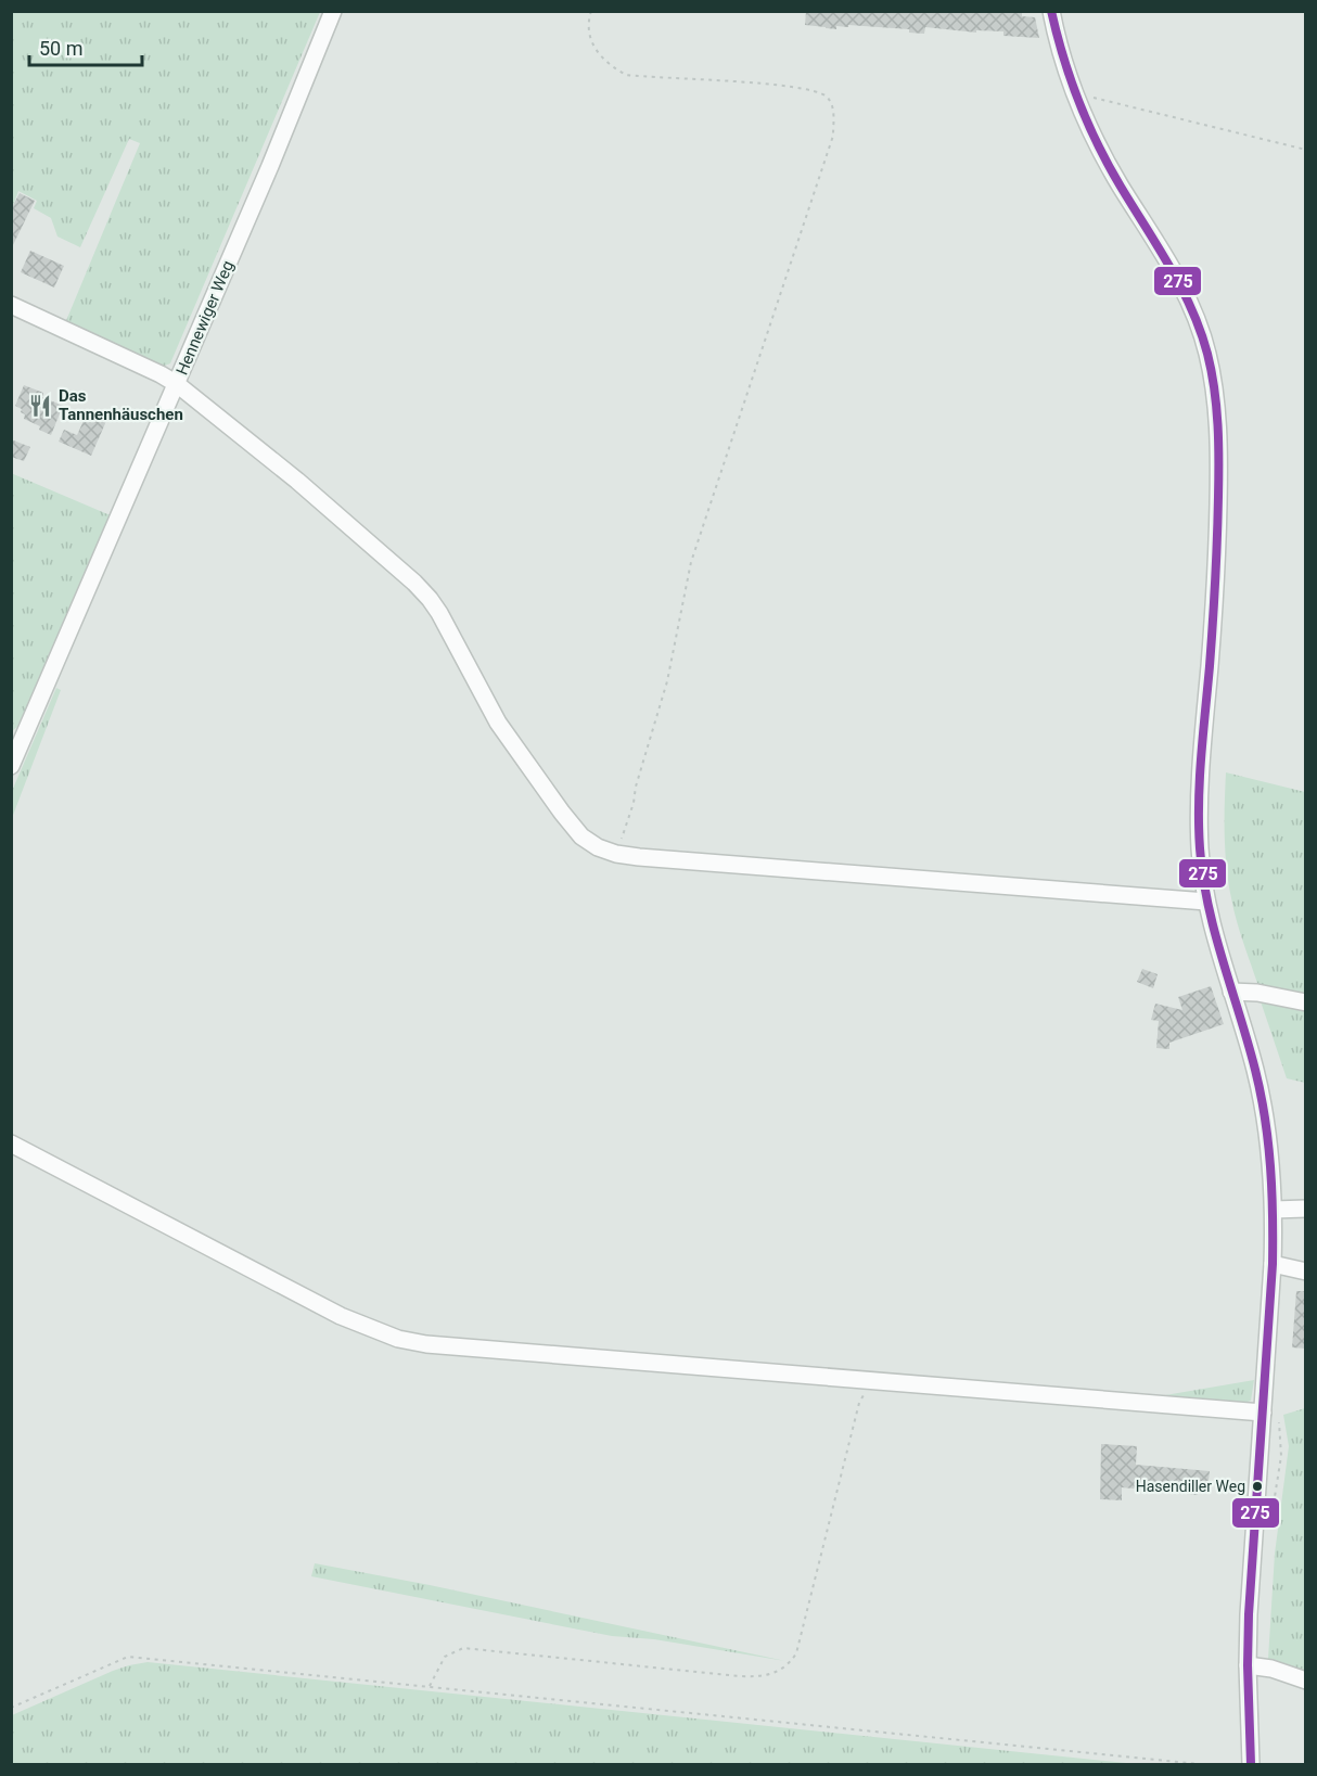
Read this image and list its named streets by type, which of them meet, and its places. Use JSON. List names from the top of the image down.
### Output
{
  "streets": {
    "street": ["Hennewiger Weg"]
  },
  "places": {
    "restaurant": ["Das Tannenhäuschen"],
    "other": ["Hasendiller Weg"]
  },
  "lines": ["transit line 275"],
  "scale_bar": "50 m"
}
